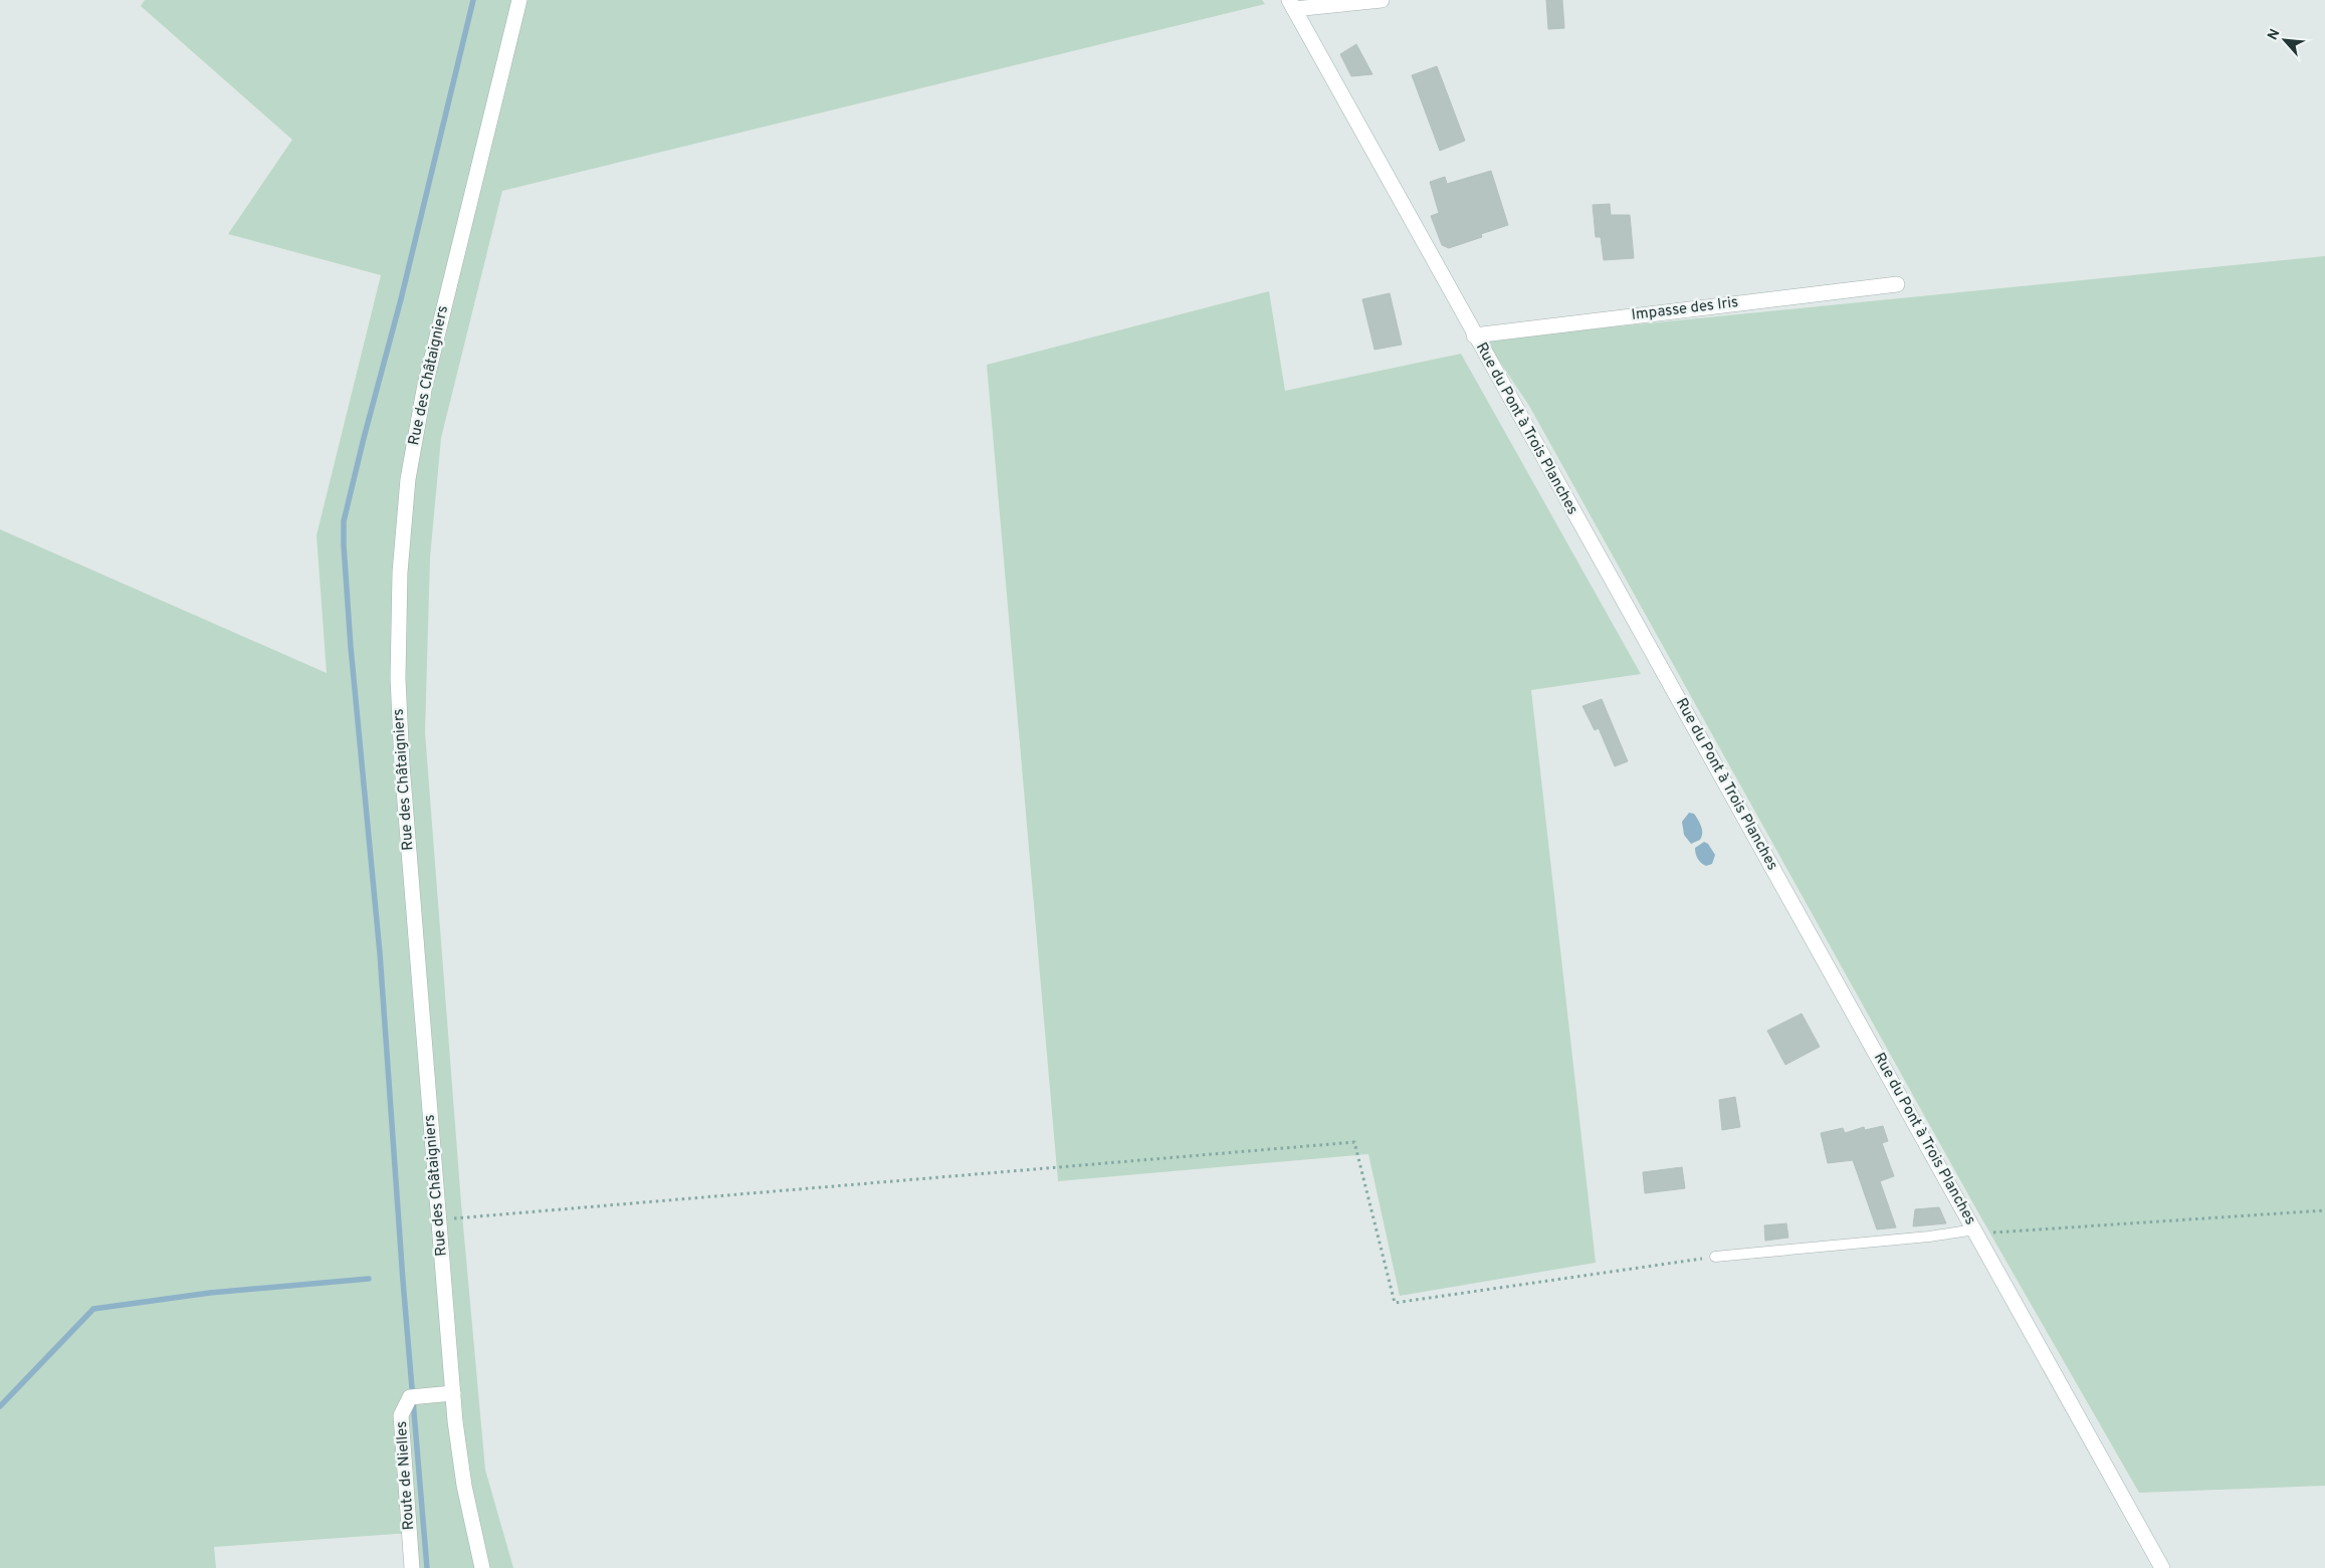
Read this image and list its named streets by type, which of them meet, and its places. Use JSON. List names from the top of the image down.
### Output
{
  "streets": {
    "street": [
      "Impasse des Iris",
      "Rue des Châtaigniers",
      "Rue du Pont à Trois Planches",
      "Route de Nielles"
    ]
  },
  "crossings": [
    ["Impasse des Iris", "Rue du Pont à Trois Planches"],
    ["Rue des Châtaigniers", "Route de Nielles"]
  ],
  "north": "top left"
}
